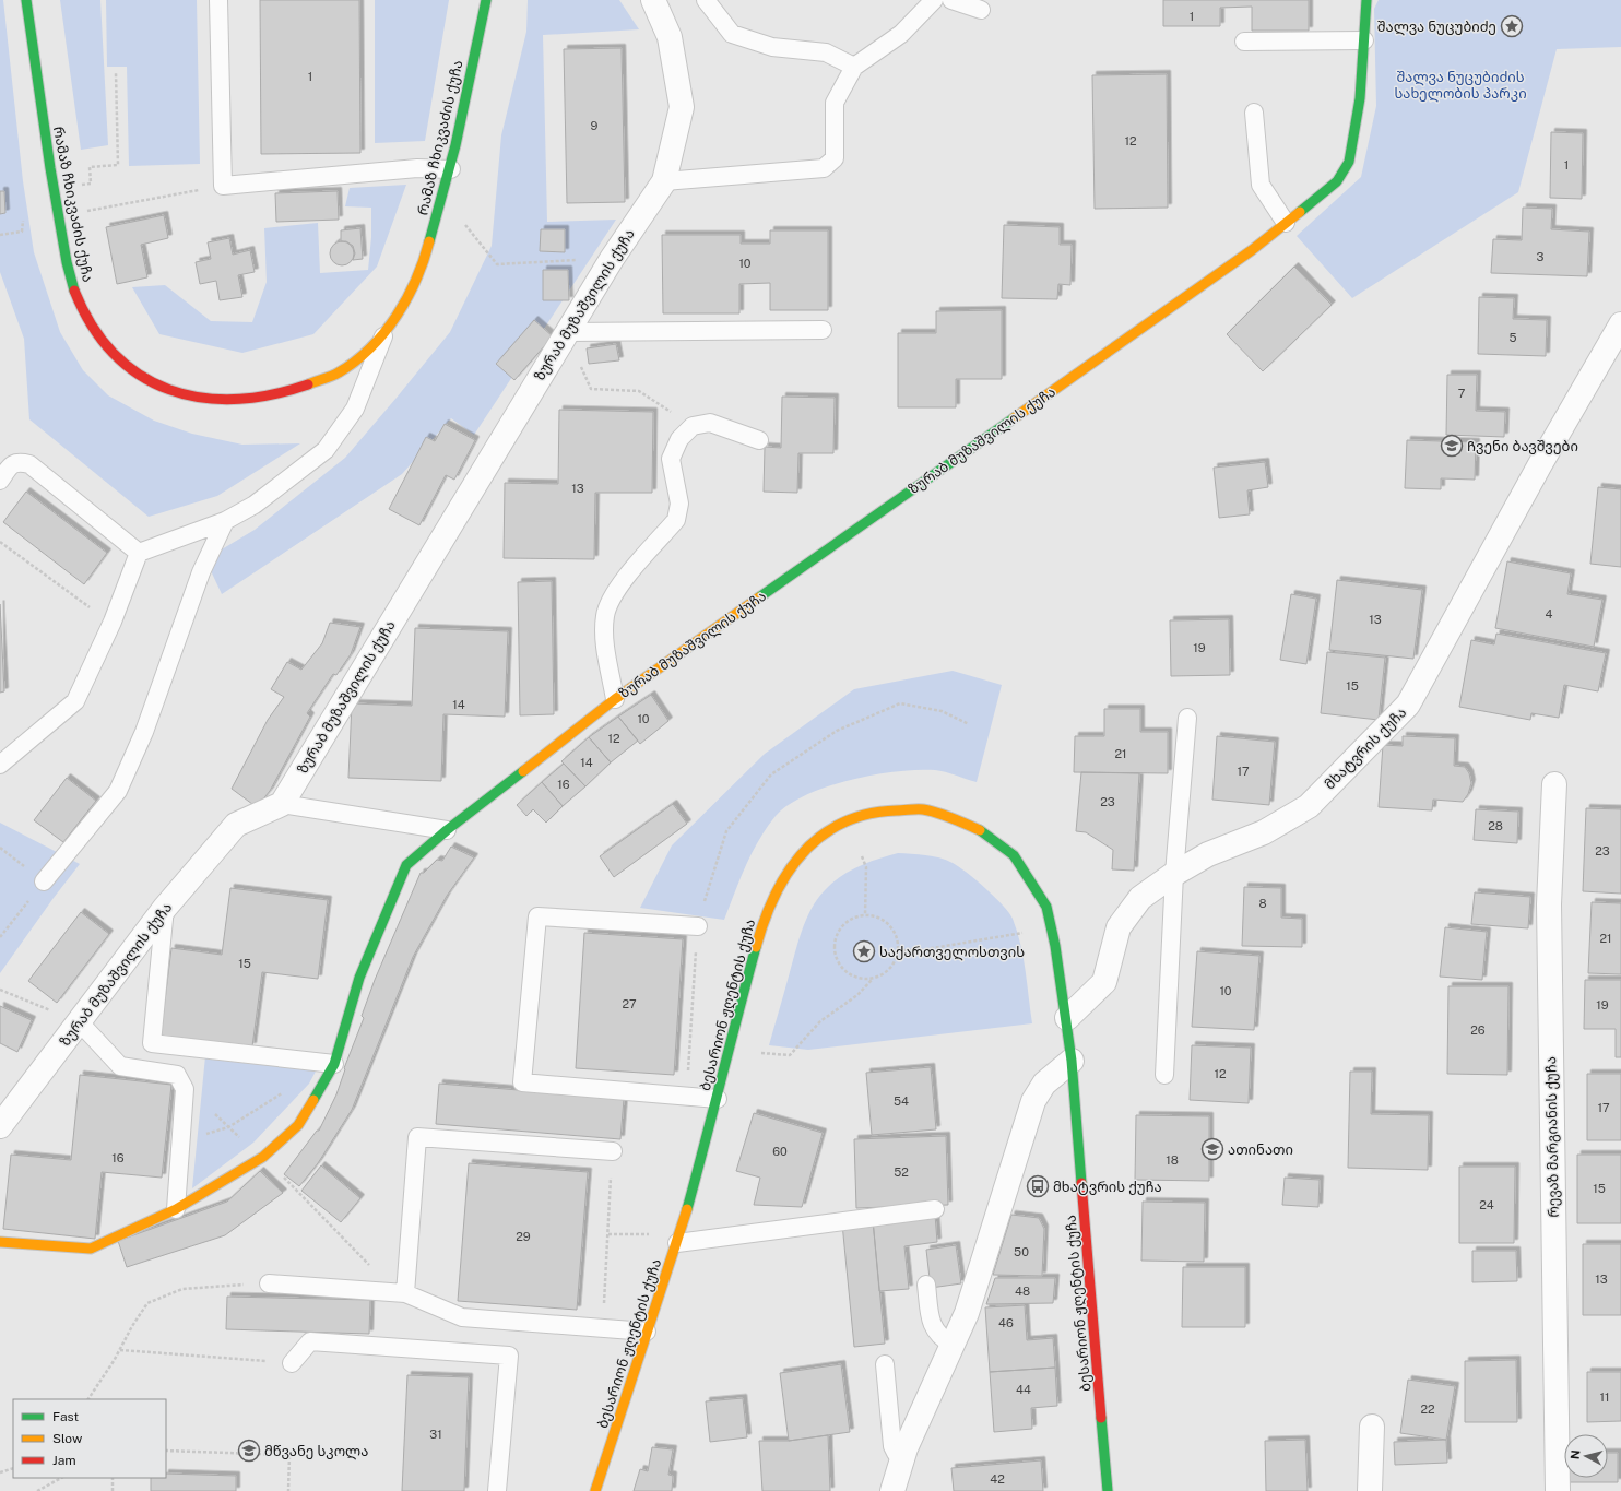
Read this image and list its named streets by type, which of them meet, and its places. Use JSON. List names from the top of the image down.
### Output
{
  "streets": {
    "street": [
      "რამაზ ჩხიკვაძის ქუჩა",
      "ზურაბ მუზაშვილის ქუჩა",
      "მხატვრის ქუჩა",
      "ბესარიონ ჟღენტის ქუჩა",
      "რევაზ მარგიანის ქუჩა"
    ]
  },
  "crossings": [
    ["მხატვრის ქუჩა", "ბესარიონ ჟღენტის ქუჩა"]
  ],
  "parks": ["შალვა ნუცუბიძის სახელობის პარკი"],
  "places": {
    "place": ["შალვა ნუცუბიძე", "საქართველოსთვის"],
    "school or university": ["Ჩვენი ბავშვები", "ათინათი", "მწვანე სკოლა"],
    "bus stop": ["მხატვრის ქუჩა"]
  },
  "house_numbers": [
    "1",
    "1",
    "9",
    "12",
    "1",
    "3",
    "10",
    "5",
    "7",
    "13",
    "4",
    "13",
    "19",
    "15",
    "14",
    "10",
    "12",
    "21",
    "14",
    "17",
    "16",
    "23",
    "28",
    "23",
    "8",
    "21",
    "15",
    "10",
    "27",
    "19",
    "26",
    "12",
    "54",
    "17",
    "60",
    "16",
    "18",
    "52",
    "15",
    "24",
    "29",
    "50",
    "13",
    "48",
    "46",
    "44",
    "11",
    "22",
    "31",
    "42"
  ],
  "legend": ["Fast", "Slow", "Jam"],
  "north": "left"
}
